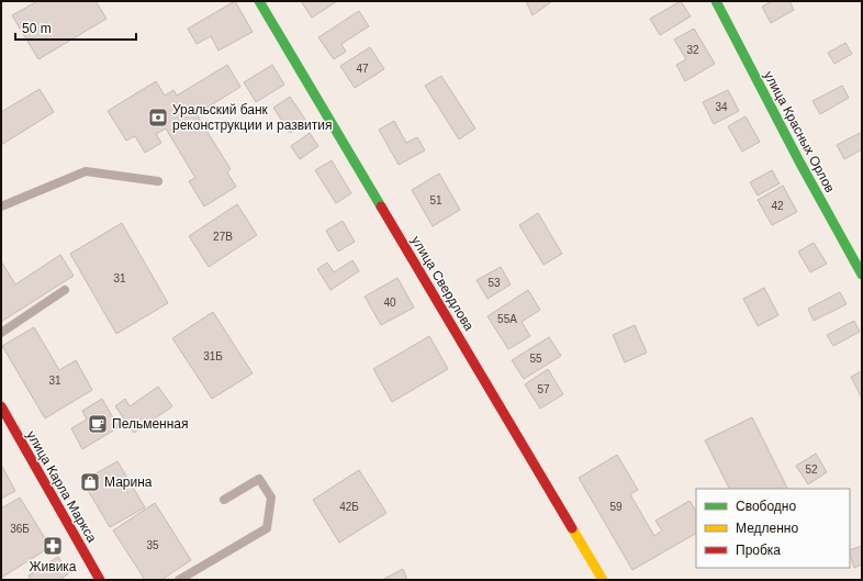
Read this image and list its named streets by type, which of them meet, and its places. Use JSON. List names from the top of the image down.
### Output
{
  "streets": {
    "main road": ["улица Красных Орлов", "улица Свердлова", "улица Карла Маркса"]
  },
  "places": {
    "bank": ["Уральский банк реконструкции и развития"],
    "cafe": ["Пельменная"],
    "shop": ["Марина"],
    "pharmacy": ["Живика"]
  },
  "house_numbers": [
    "32",
    "47",
    "34",
    "51",
    "42",
    "27В",
    "31",
    "53",
    "40",
    "55А",
    "31Б",
    "55",
    "31",
    "57",
    "52",
    "42Б",
    "59",
    "36Б",
    "35"
  ],
  "legend": ["Свободно", "Медленно", "Пробка"],
  "scale_bar": "50 m"
}
